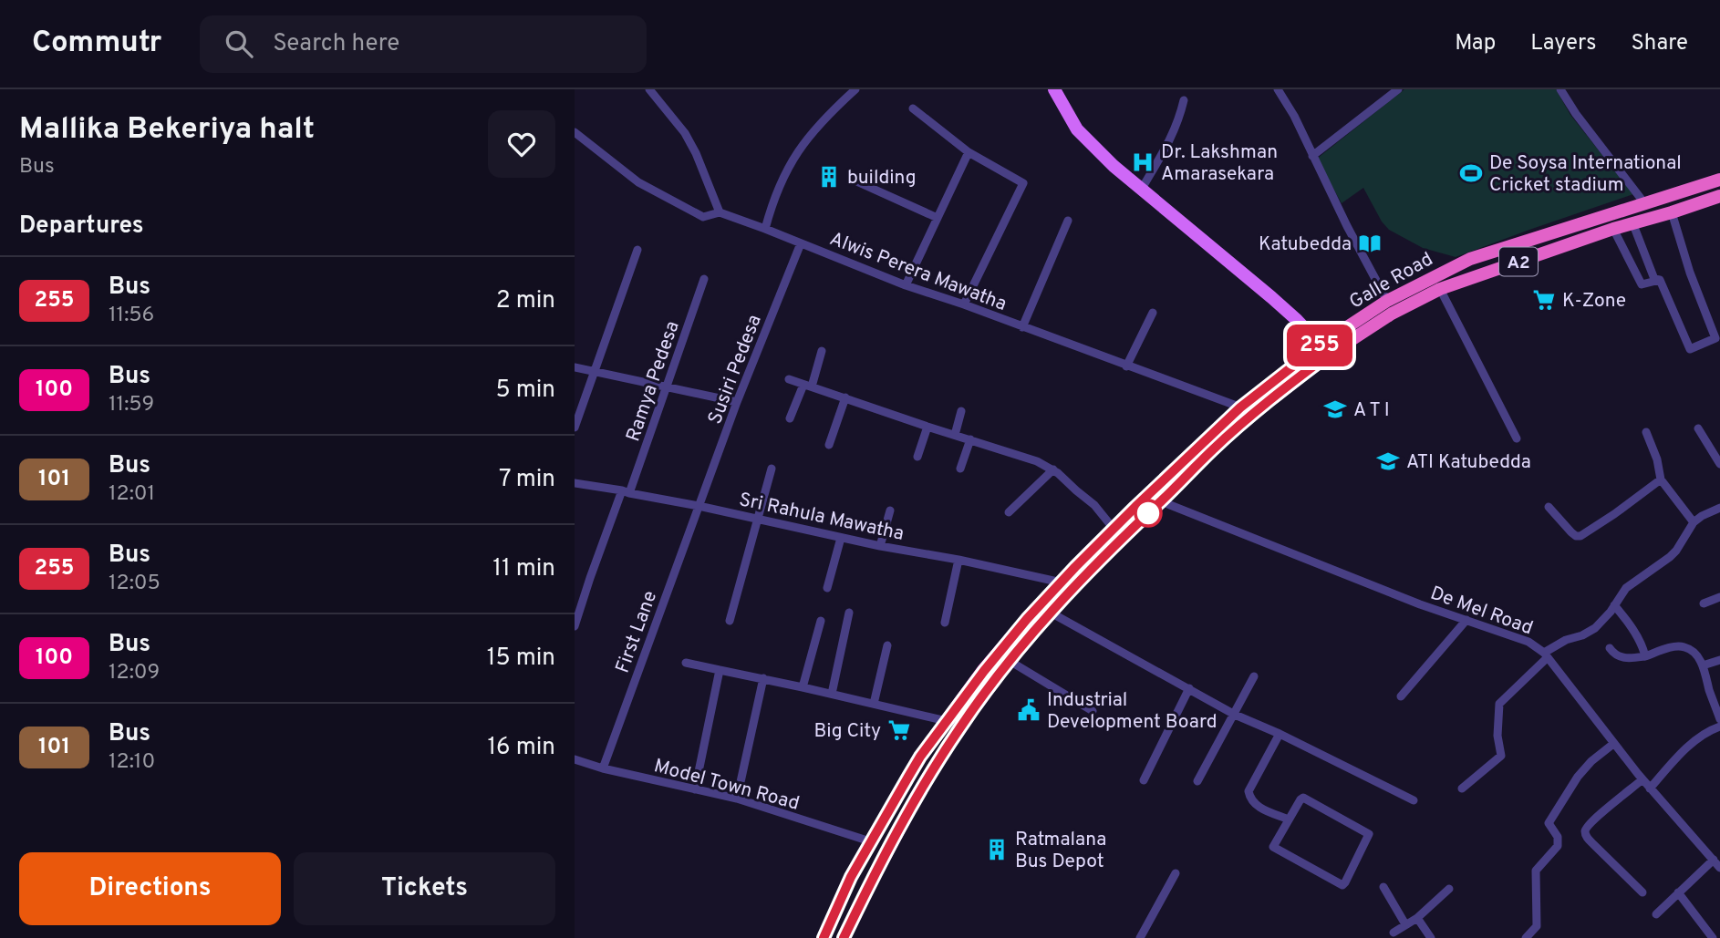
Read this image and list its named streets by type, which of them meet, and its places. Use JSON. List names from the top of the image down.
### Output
{
  "streets": {
    "highway": ["A2", "Galle Road"],
    "street": [
      "Alwis Perera Mawatha",
      "Susiri Pedesa",
      "Ramya Pedesa",
      "Sri Rahula Mawatha",
      "De Mel Road",
      "First Lane",
      "Model Town Road"
    ]
  },
  "crossings": [
    ["A2", "Galle Road"],
    ["A2", "De Mel Road"],
    ["A2", "Model Town Road"],
    ["Alwis Perera Mawatha", "Galle Road"],
    ["Alwis Perera Mawatha", "Susiri Pedesa"],
    ["Galle Road", "Sri Rahula Mawatha"],
    ["Galle Road", "De Mel Road"],
    ["Susiri Pedesa", "Sri Rahula Mawatha"],
    ["Susiri Pedesa", "First Lane"],
    ["Ramya Pedesa", "Sri Rahula Mawatha"],
    ["Sri Rahula Mawatha", "First Lane"],
    ["First Lane", "Model Town Road"]
  ],
  "places": {
    "hospital": ["Dr. Lakshman Amarasekara"],
    "sports": ["De Soysa International Cricket stadium"],
    "building": ["building", "Ratmalana Bus Depot"],
    "library": ["Katubedda"],
    "supermarket": ["K-Zone", "Big City"],
    "school or university": ["A T I", "ATI Katubedda"],
    "public building": ["Industrial Development Board"]
  },
  "lines": ["bus line 255"],
  "page": {
    "header": "Commutr",
    "search": "Search here",
    "nav": ["Map", "Layers", "Share"],
    "heading": [
      ["Mallika Bekeriya halt", "Bus"],
      "Departures"
    ],
    "on_map": "255",
    "list": [
      {
        "mark": "255",
        "name": "Bus",
        "note": "11:56",
        "value": "2 min"
      },
      {
        "mark": "100",
        "name": "Bus",
        "note": "11:59",
        "value": "5 min"
      },
      {
        "mark": "101",
        "name": "Bus",
        "note": "12:01",
        "value": "7 min"
      },
      {
        "mark": "255",
        "name": "Bus",
        "note": "12:05",
        "value": "11 min"
      },
      {
        "mark": "100",
        "name": "Bus",
        "note": "12:09",
        "value": "15 min"
      },
      {
        "mark": "101",
        "name": "Bus",
        "note": "12:10",
        "value": "16 min"
      }
    ],
    "buttons": ["Directions", "Tickets"]
  }
}
